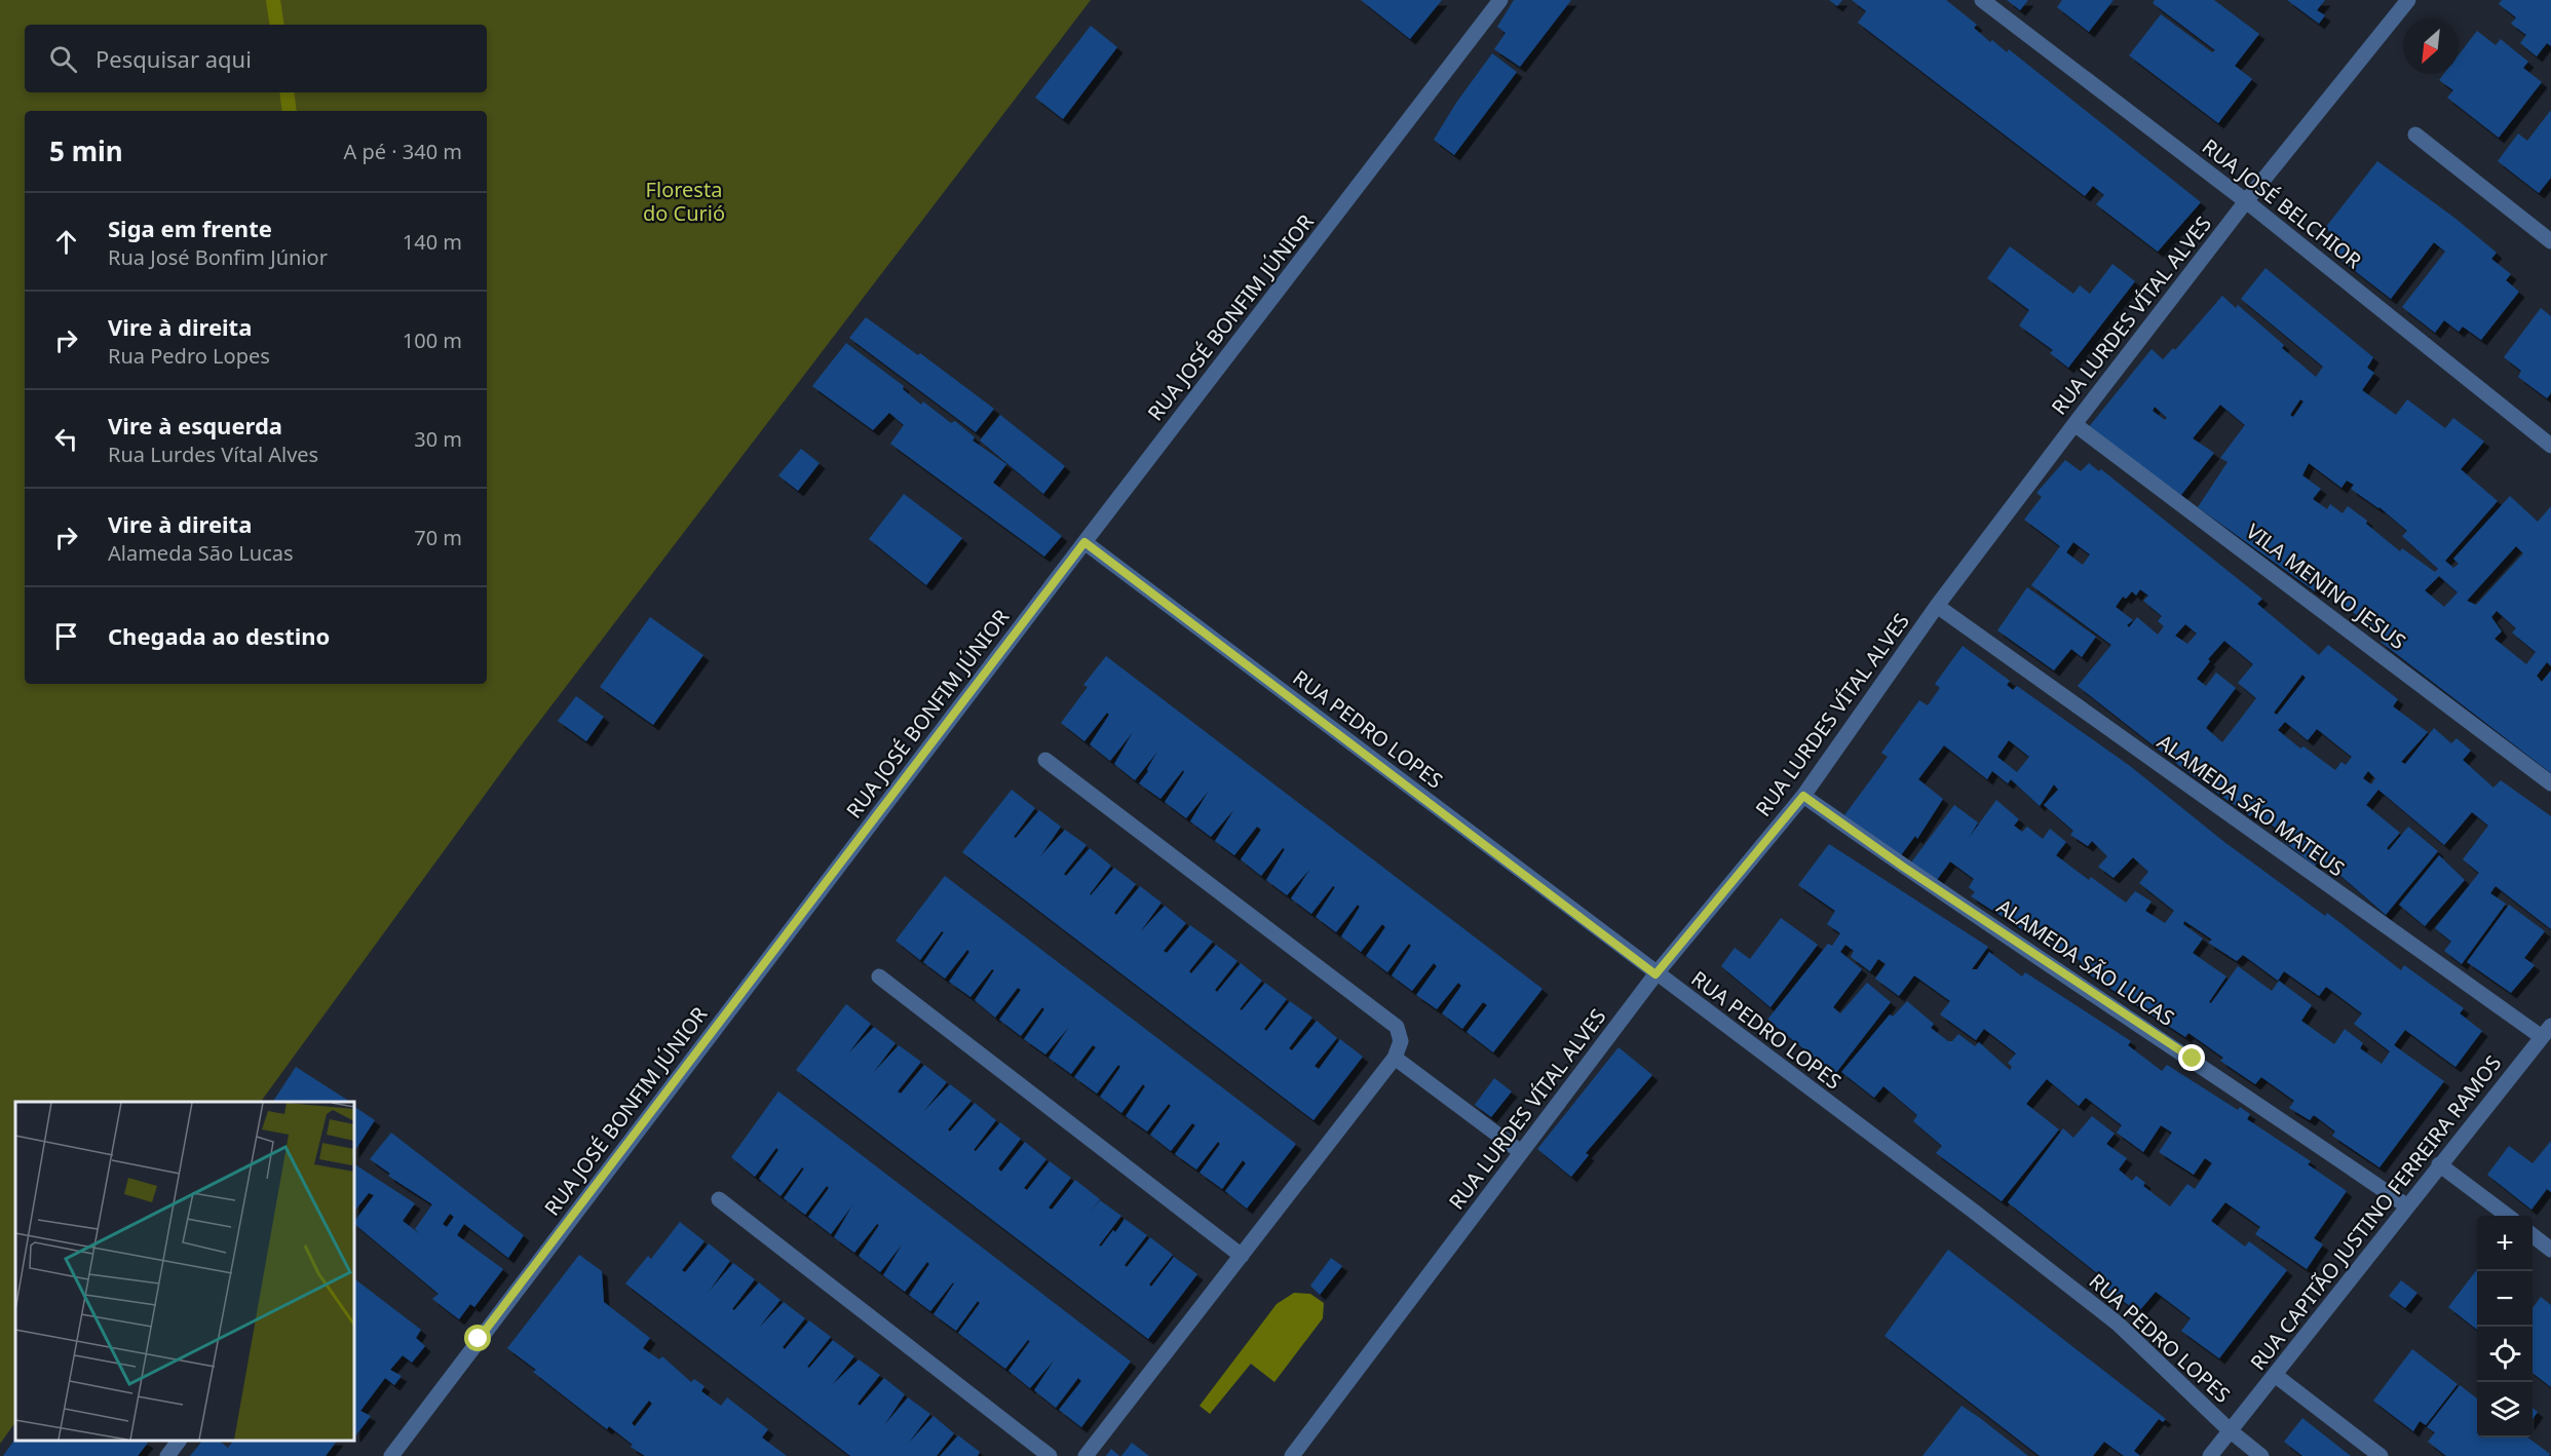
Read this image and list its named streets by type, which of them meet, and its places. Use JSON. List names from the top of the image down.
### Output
{
  "streets": {
    "street": [
      "RUA JOSÉ BELCHIOR",
      "RUA LURDES VÍTAL ALVES",
      "RUA JOSÉ BONFIM JÚNIOR",
      "VILA MENINO JESUS",
      "RUA PEDRO LOPES",
      "ALAMEDA SÃO MATEUS",
      "ALAMEDA SÃO LUCAS",
      "RUA CAPITÃO JUSTINO FERREIRA RAMOS"
    ]
  },
  "crossings": [
    ["RUA JOSÉ BELCHIOR", "RUA LURDES VÍTAL ALVES"],
    ["RUA LURDES VÍTAL ALVES", "VILA MENINO JESUS"],
    ["RUA LURDES VÍTAL ALVES", "RUA PEDRO LOPES"],
    ["RUA LURDES VÍTAL ALVES", "ALAMEDA SÃO MATEUS"],
    ["RUA LURDES VÍTAL ALVES", "ALAMEDA SÃO LUCAS"],
    ["RUA JOSÉ BONFIM JÚNIOR", "RUA PEDRO LOPES"],
    ["RUA PEDRO LOPES", "RUA CAPITÃO JUSTINO FERREIRA RAMOS"],
    ["ALAMEDA SÃO MATEUS", "RUA CAPITÃO JUSTINO FERREIRA RAMOS"],
    ["ALAMEDA SÃO LUCAS", "RUA CAPITÃO JUSTINO FERREIRA RAMOS"]
  ],
  "parks": ["Floresta do Curió"],
  "north": "bottom left",
  "page": {
    "search": "Pesquisar aqui",
    "heading": ["5 min", "A pé · 340 m"],
    "list": [
      ["Siga em frente", "Rua José Bonfim Júnior", "140 m"],
      ["Vire à direita", "Rua Pedro Lopes", "100 m"],
      ["Vire à esquerda", "Rua Lurdes Vítal Alves", "30 m"],
      ["Vire à direita", "Alameda São Lucas", "70 m"],
      "Chegada ao destino"
    ],
    "map_buttons": ["+", "−"]
  }
}
